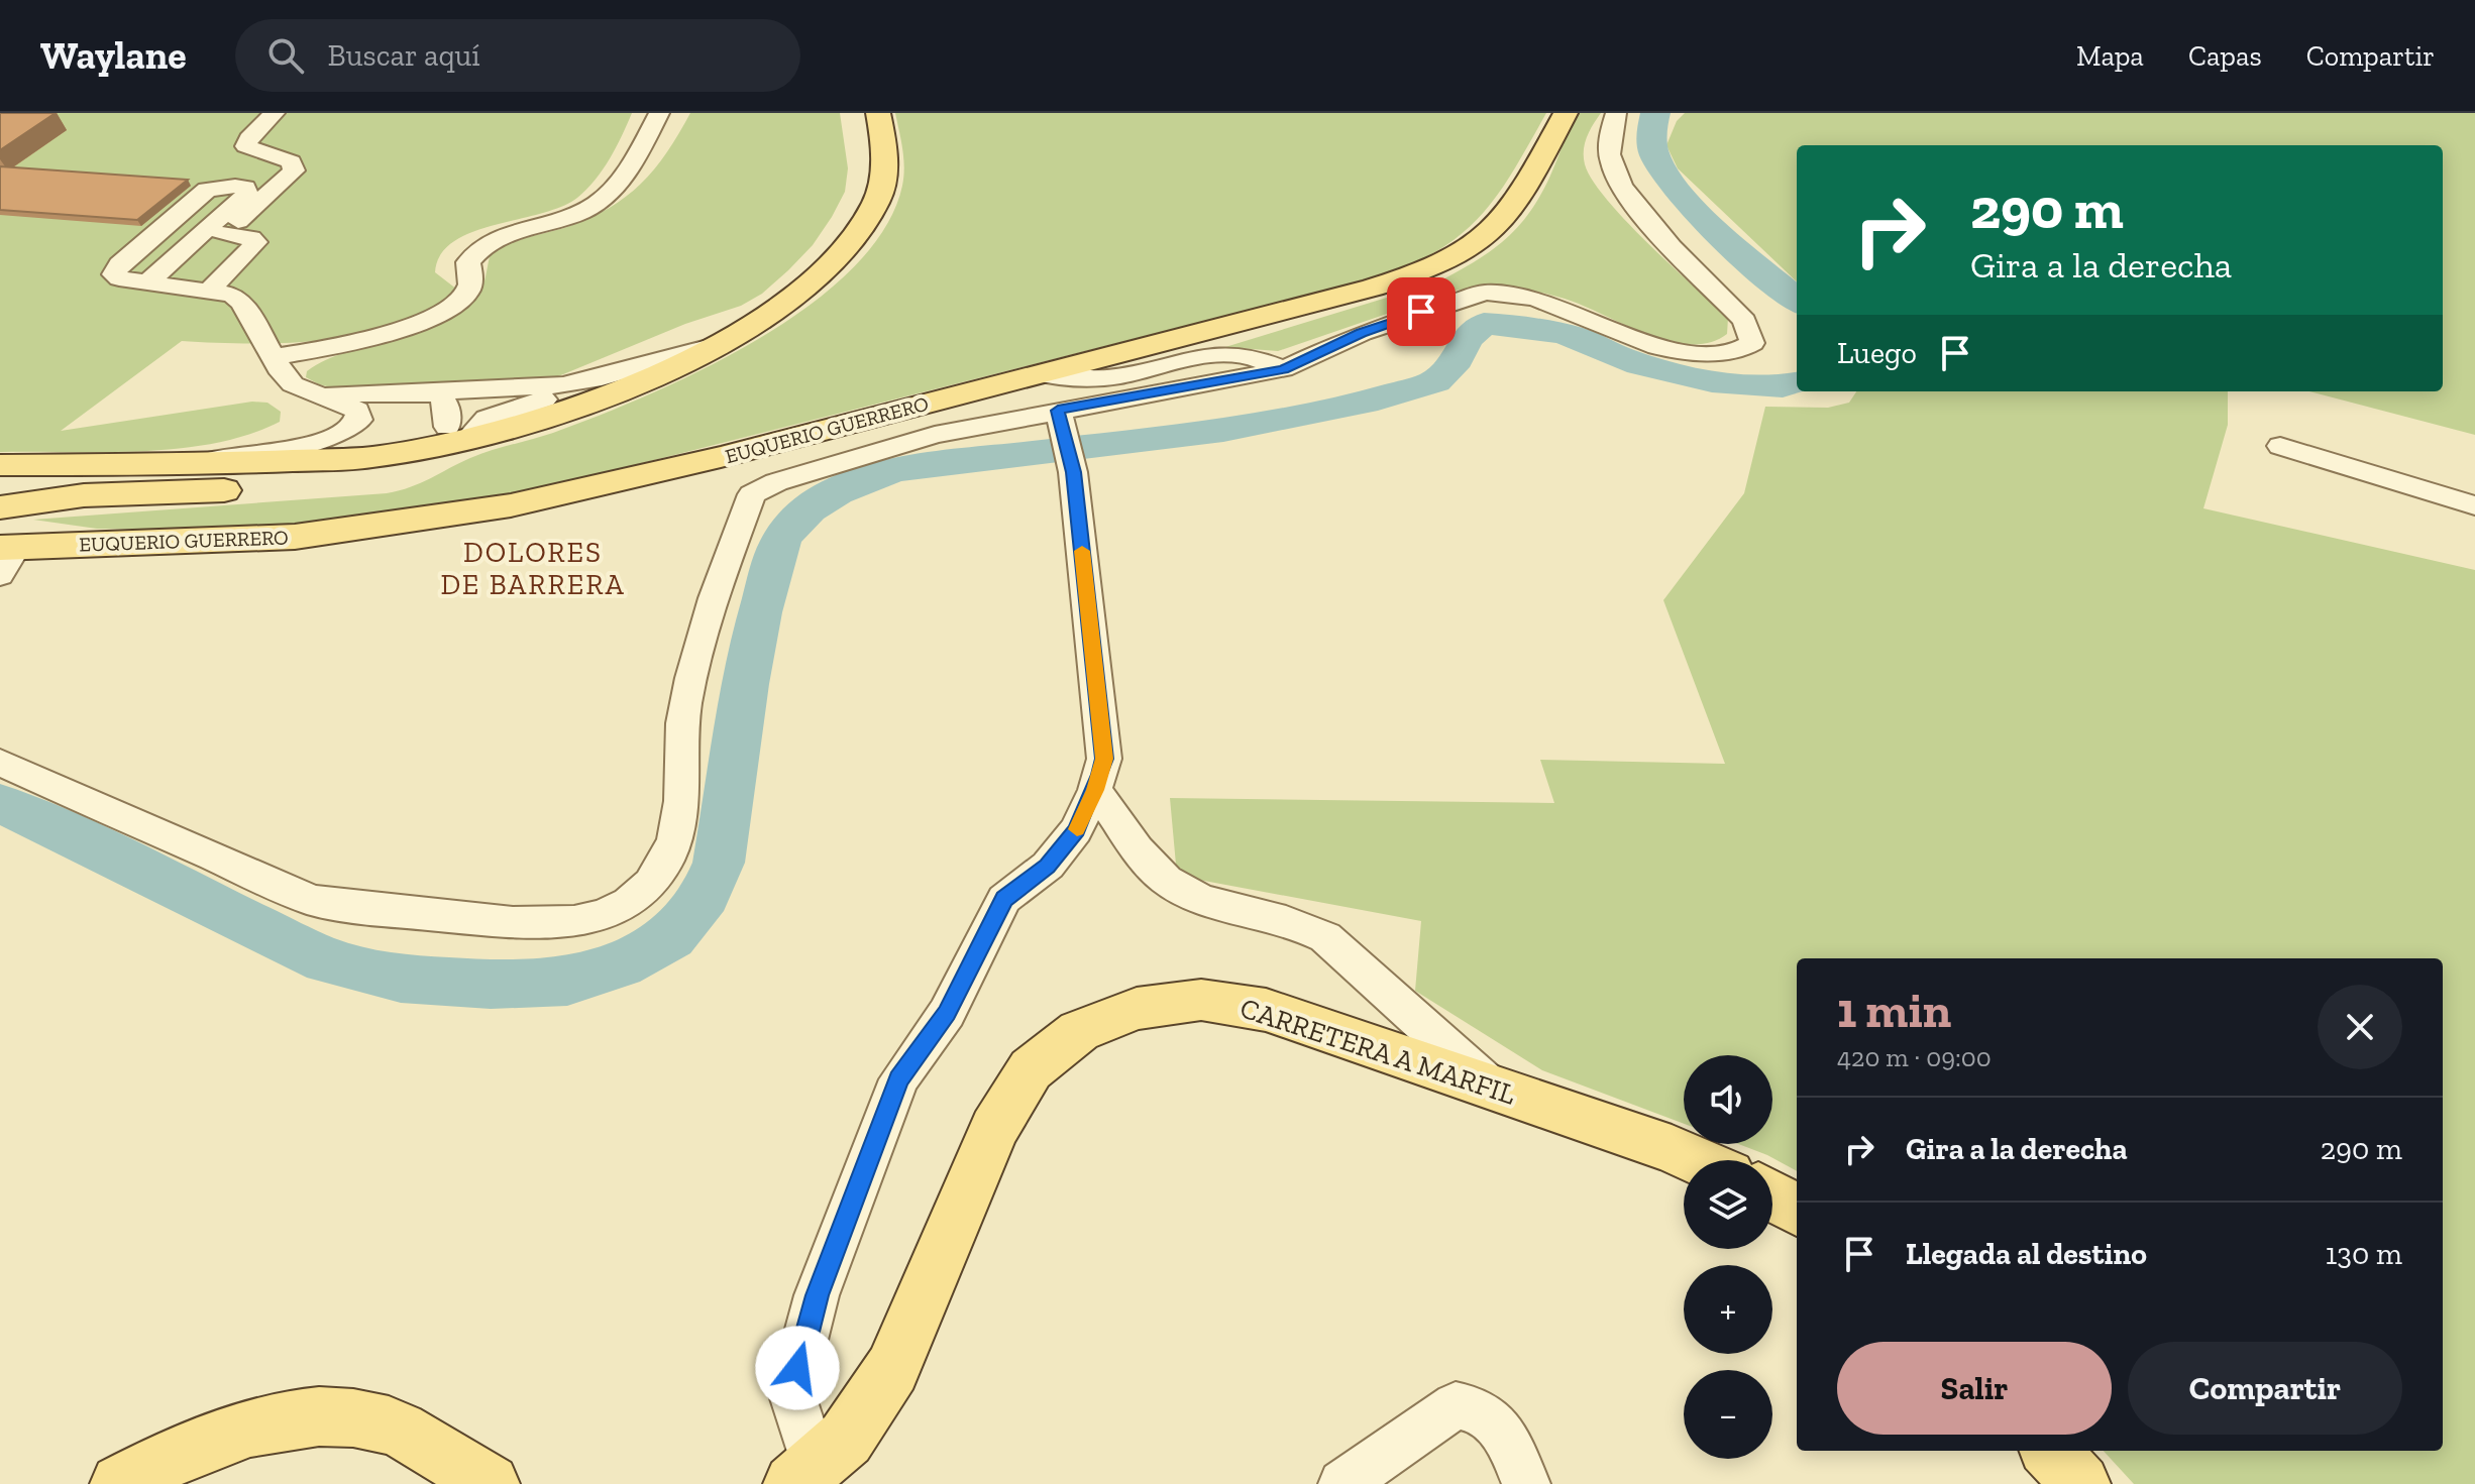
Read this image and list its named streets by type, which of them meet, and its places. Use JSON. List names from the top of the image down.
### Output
{
  "streets": {
    "main road": ["EUQUERIO GUERRERO", "CARRETERA A MARFIL"]
  },
  "districts": ["DOLORES DE BARRERA"],
  "page": {
    "header": "Waylane",
    "search": "Buscar aquí",
    "nav": ["Mapa", "Capas", "Compartir"],
    "turn": ["290 m", "Gira a la derecha"],
    "then": "Luego",
    "heading": ["1 min", "420 m · 09:00"],
    "map_buttons": ["+", "−"],
    "list": [
      {
        "name": "Gira a la derecha",
        "value": "290 m"
      },
      {
        "name": "Llegada al destino",
        "value": "130 m"
      }
    ],
    "buttons": ["Salir", "Compartir"]
  }
}
